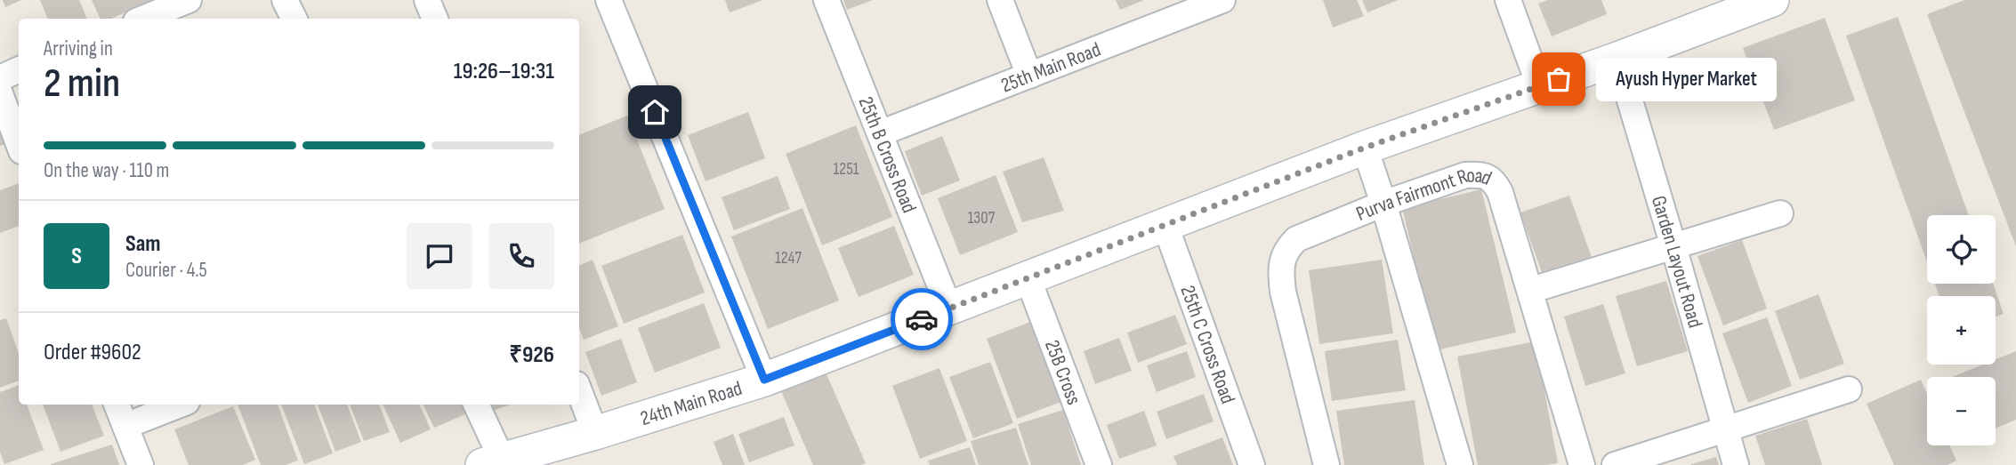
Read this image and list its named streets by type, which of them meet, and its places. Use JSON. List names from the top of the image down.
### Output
{
  "streets": {
    "street": [
      "25th Main Road",
      "25th B Cross Road",
      "Purva Fairmont Road",
      "Garden Layout Road",
      "25th C Cross Road",
      "25B Cross",
      "24th Main Road"
    ]
  },
  "crossings": [
    ["25th Main Road", "25th B Cross Road"],
    ["25th B Cross Road", "24th Main Road"],
    ["Garden Layout Road", "24th Main Road"],
    ["25th C Cross Road", "24th Main Road"],
    ["25B Cross", "24th Main Road"]
  ],
  "places": ["Ayush Hyper Market"],
  "house_numbers": ["1251", "1307", "1247"],
  "page": {
    "heading": ["2 min", "Arriving in", "19:26–19:31"],
    "panel": [
      "Sam",
      "Courier · 4.5",
      "Order #9602",
      "₹926"
    ],
    "bubble": "Ayush Hyper Market",
    "bar": "On the way · 110 m",
    "map_buttons": ["+", "−"],
    "round": "S"
  }
}
